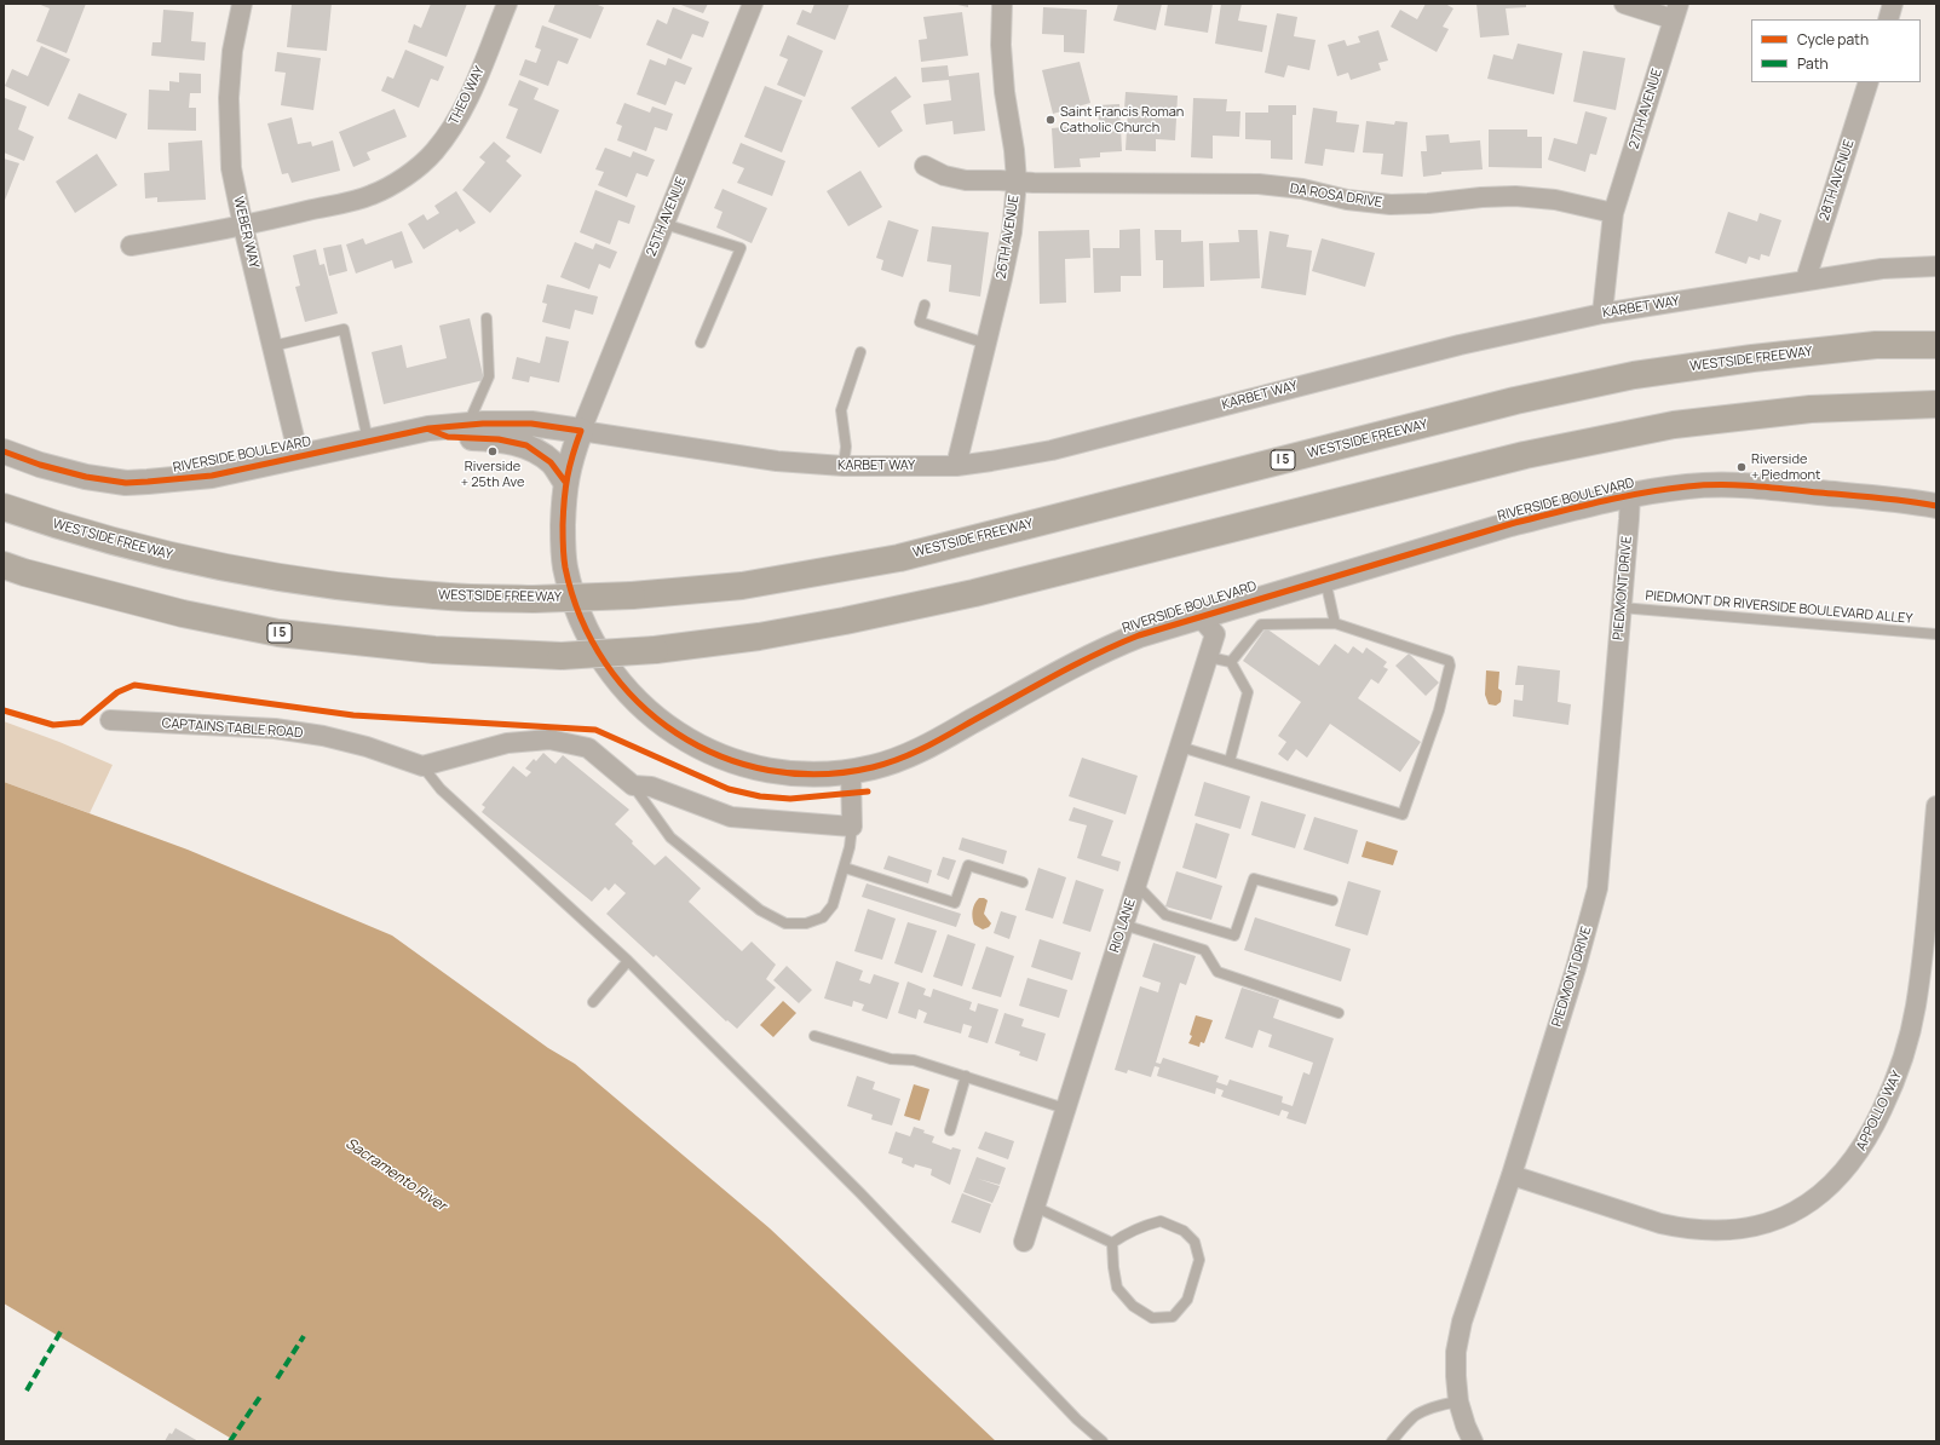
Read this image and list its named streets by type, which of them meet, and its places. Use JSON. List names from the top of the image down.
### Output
{
  "streets": {
    "highway": ["WESTSIDE FREEWAY", "I 5"],
    "street": [
      "THEO WAY",
      "27TH AVENUE",
      "28TH AVENUE",
      "DA ROSA DRIVE",
      "25TH AVENUE",
      "WEBER WAY",
      "26TH AVENUE",
      "KARBET WAY",
      "RIVERSIDE BOULEVARD",
      "PIEDMONT DRIVE",
      "CAPTAINS TABLE ROAD",
      "RIO LANE",
      "APPOLLO WAY"
    ],
    "lane": ["PIEDMONT DR RIVERSIDE BOULEVARD ALLEY"]
  },
  "crossings": [
    ["THEO WAY", "WEBER WAY"],
    ["27TH AVENUE", "DA ROSA DRIVE"],
    ["28TH AVENUE", "KARBET WAY"],
    ["DA ROSA DRIVE", "26TH AVENUE"],
    ["25TH AVENUE", "KARBET WAY"],
    ["25TH AVENUE", "RIVERSIDE BOULEVARD"],
    ["WEBER WAY", "RIVERSIDE BOULEVARD"],
    ["26TH AVENUE", "KARBET WAY"],
    ["KARBET WAY", "RIVERSIDE BOULEVARD"],
    ["RIVERSIDE BOULEVARD", "PIEDMONT DRIVE"],
    ["RIVERSIDE BOULEVARD", "RIO LANE"],
    ["PIEDMONT DRIVE", "PIEDMONT DR RIVERSIDE BOULEVARD ALLEY"],
    ["PIEDMONT DRIVE", "APPOLLO WAY"]
  ],
  "water": ["Sacramento River"],
  "places": ["Saint Francis Roman Catholic Church", "Riverside + 25th Ave", "Riverside + Piedmont"],
  "legend": ["Cycle path", "Path"]
}
